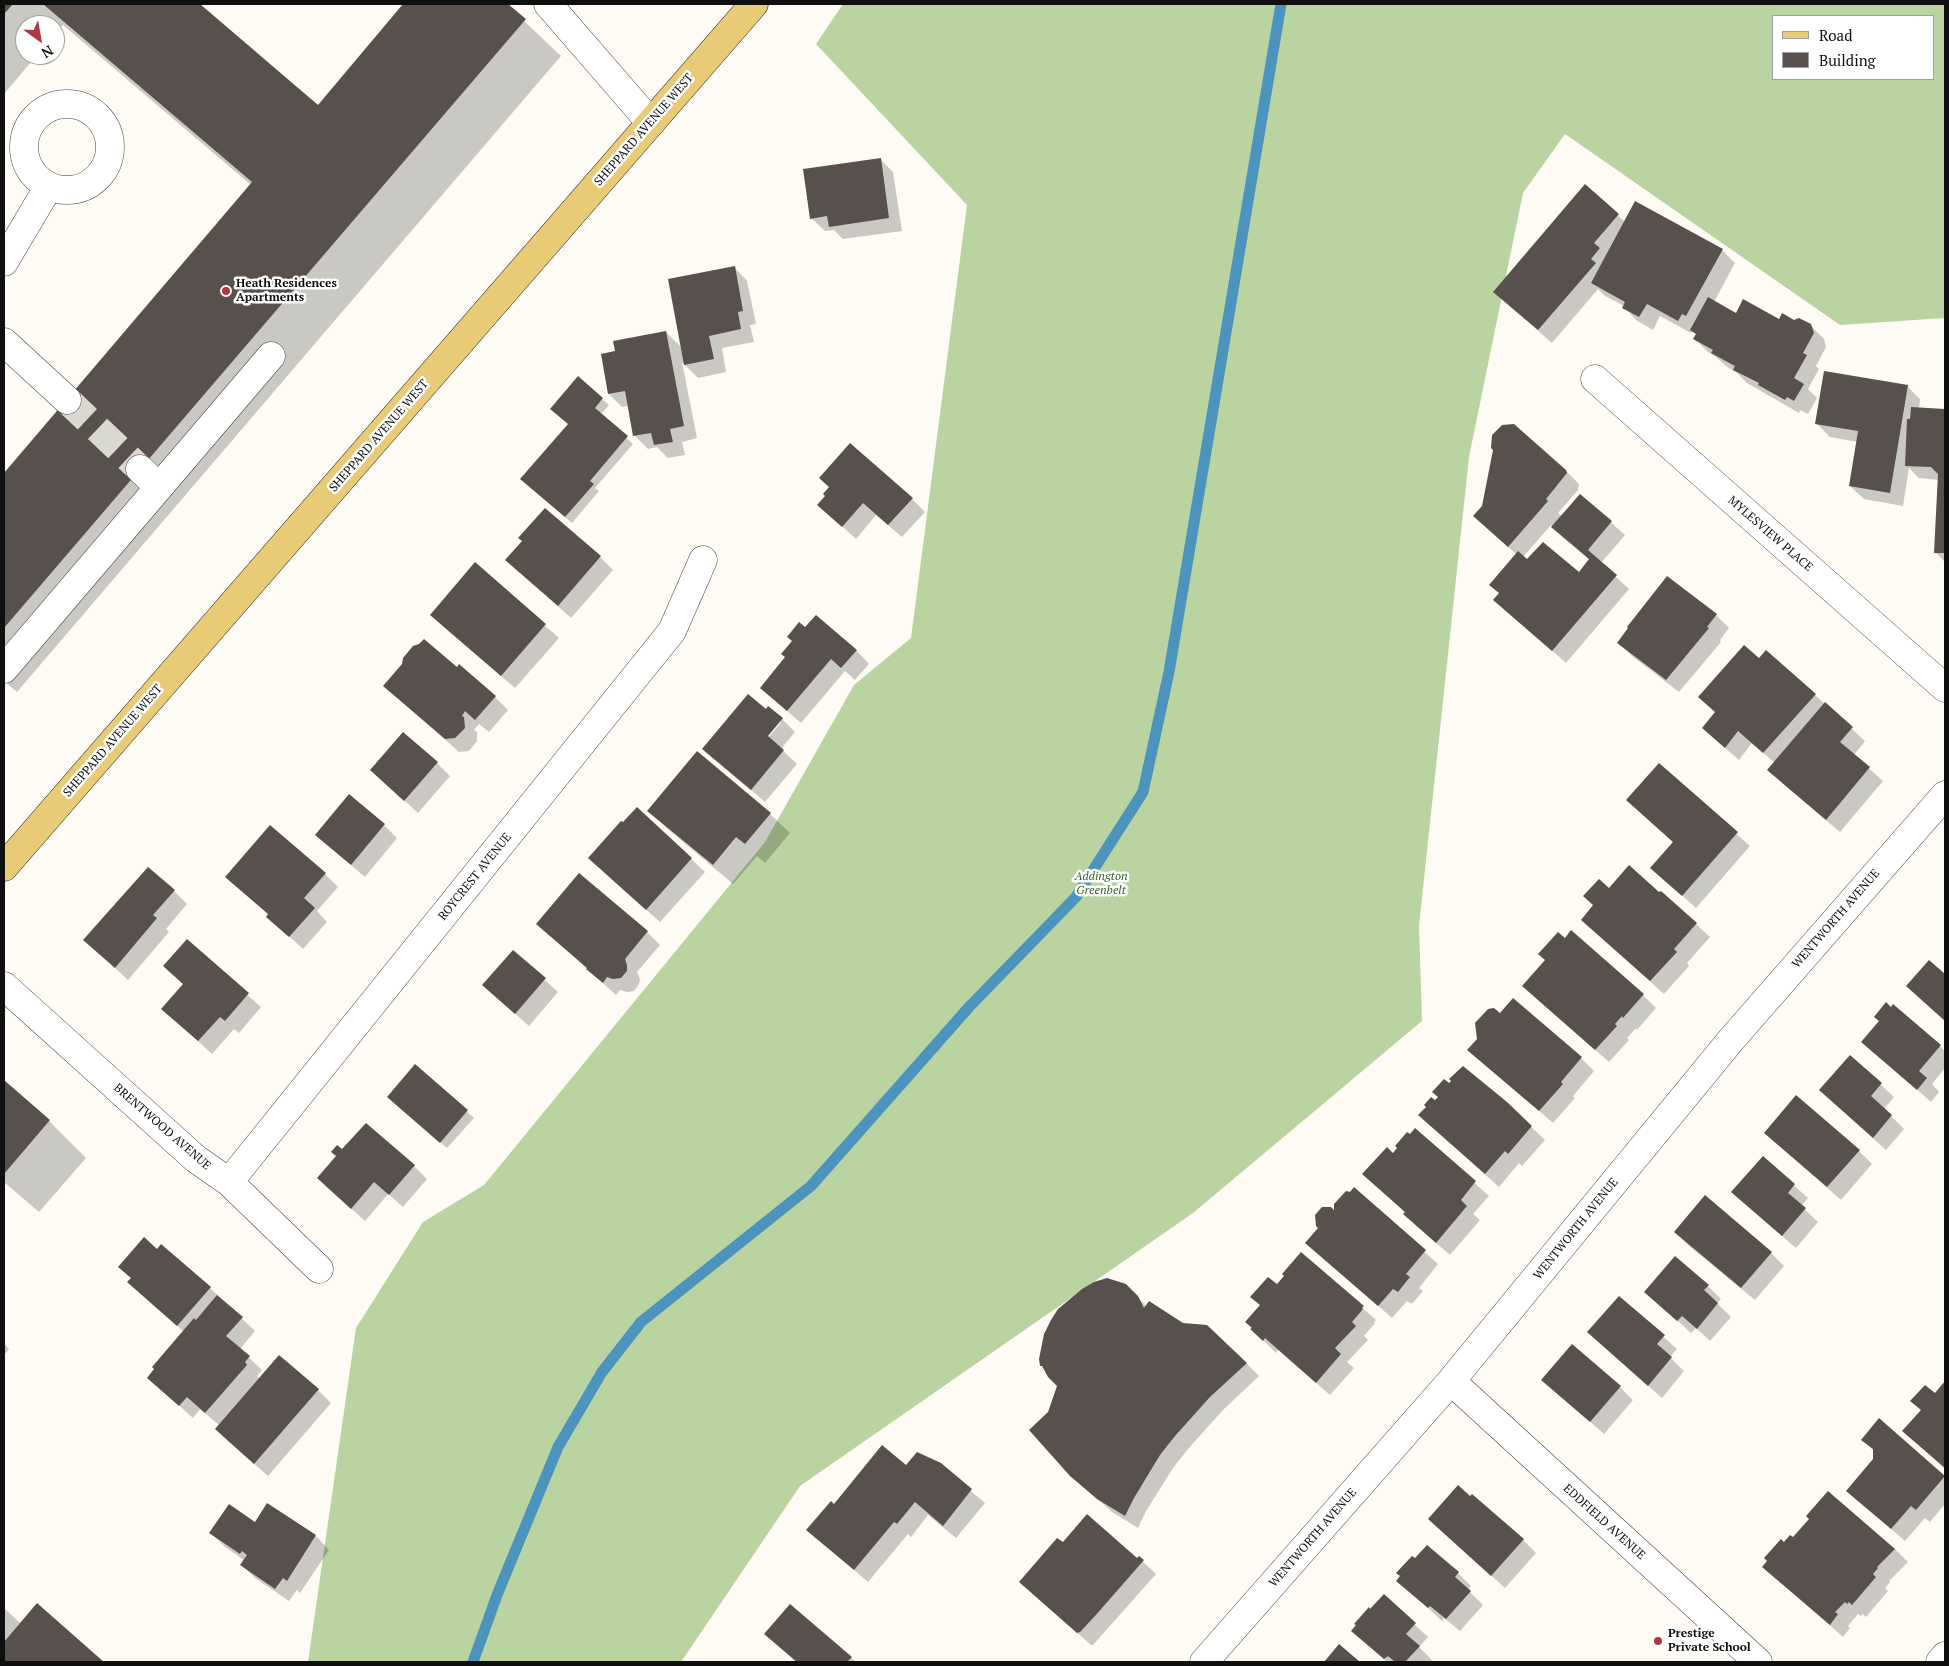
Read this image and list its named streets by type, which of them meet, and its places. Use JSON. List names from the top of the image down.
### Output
{
  "streets": {
    "main road": ["SHEPPARD AVENUE WEST"],
    "street": [
      "MYLESVIEW PLACE",
      "ROYCREST AVENUE",
      "WENTWORTH AVENUE",
      "BRENTWOOD AVENUE",
      "EDDFIELD AVENUE"
    ]
  },
  "crossings": [
    ["ROYCREST AVENUE", "BRENTWOOD AVENUE"],
    ["WENTWORTH AVENUE", "EDDFIELD AVENUE"]
  ],
  "parks": ["Addington Greenbelt"],
  "places": ["Heath Residences Apartments", "Prestige Private School"],
  "legend": ["Road", "Building"],
  "north": "bottom right"
}
